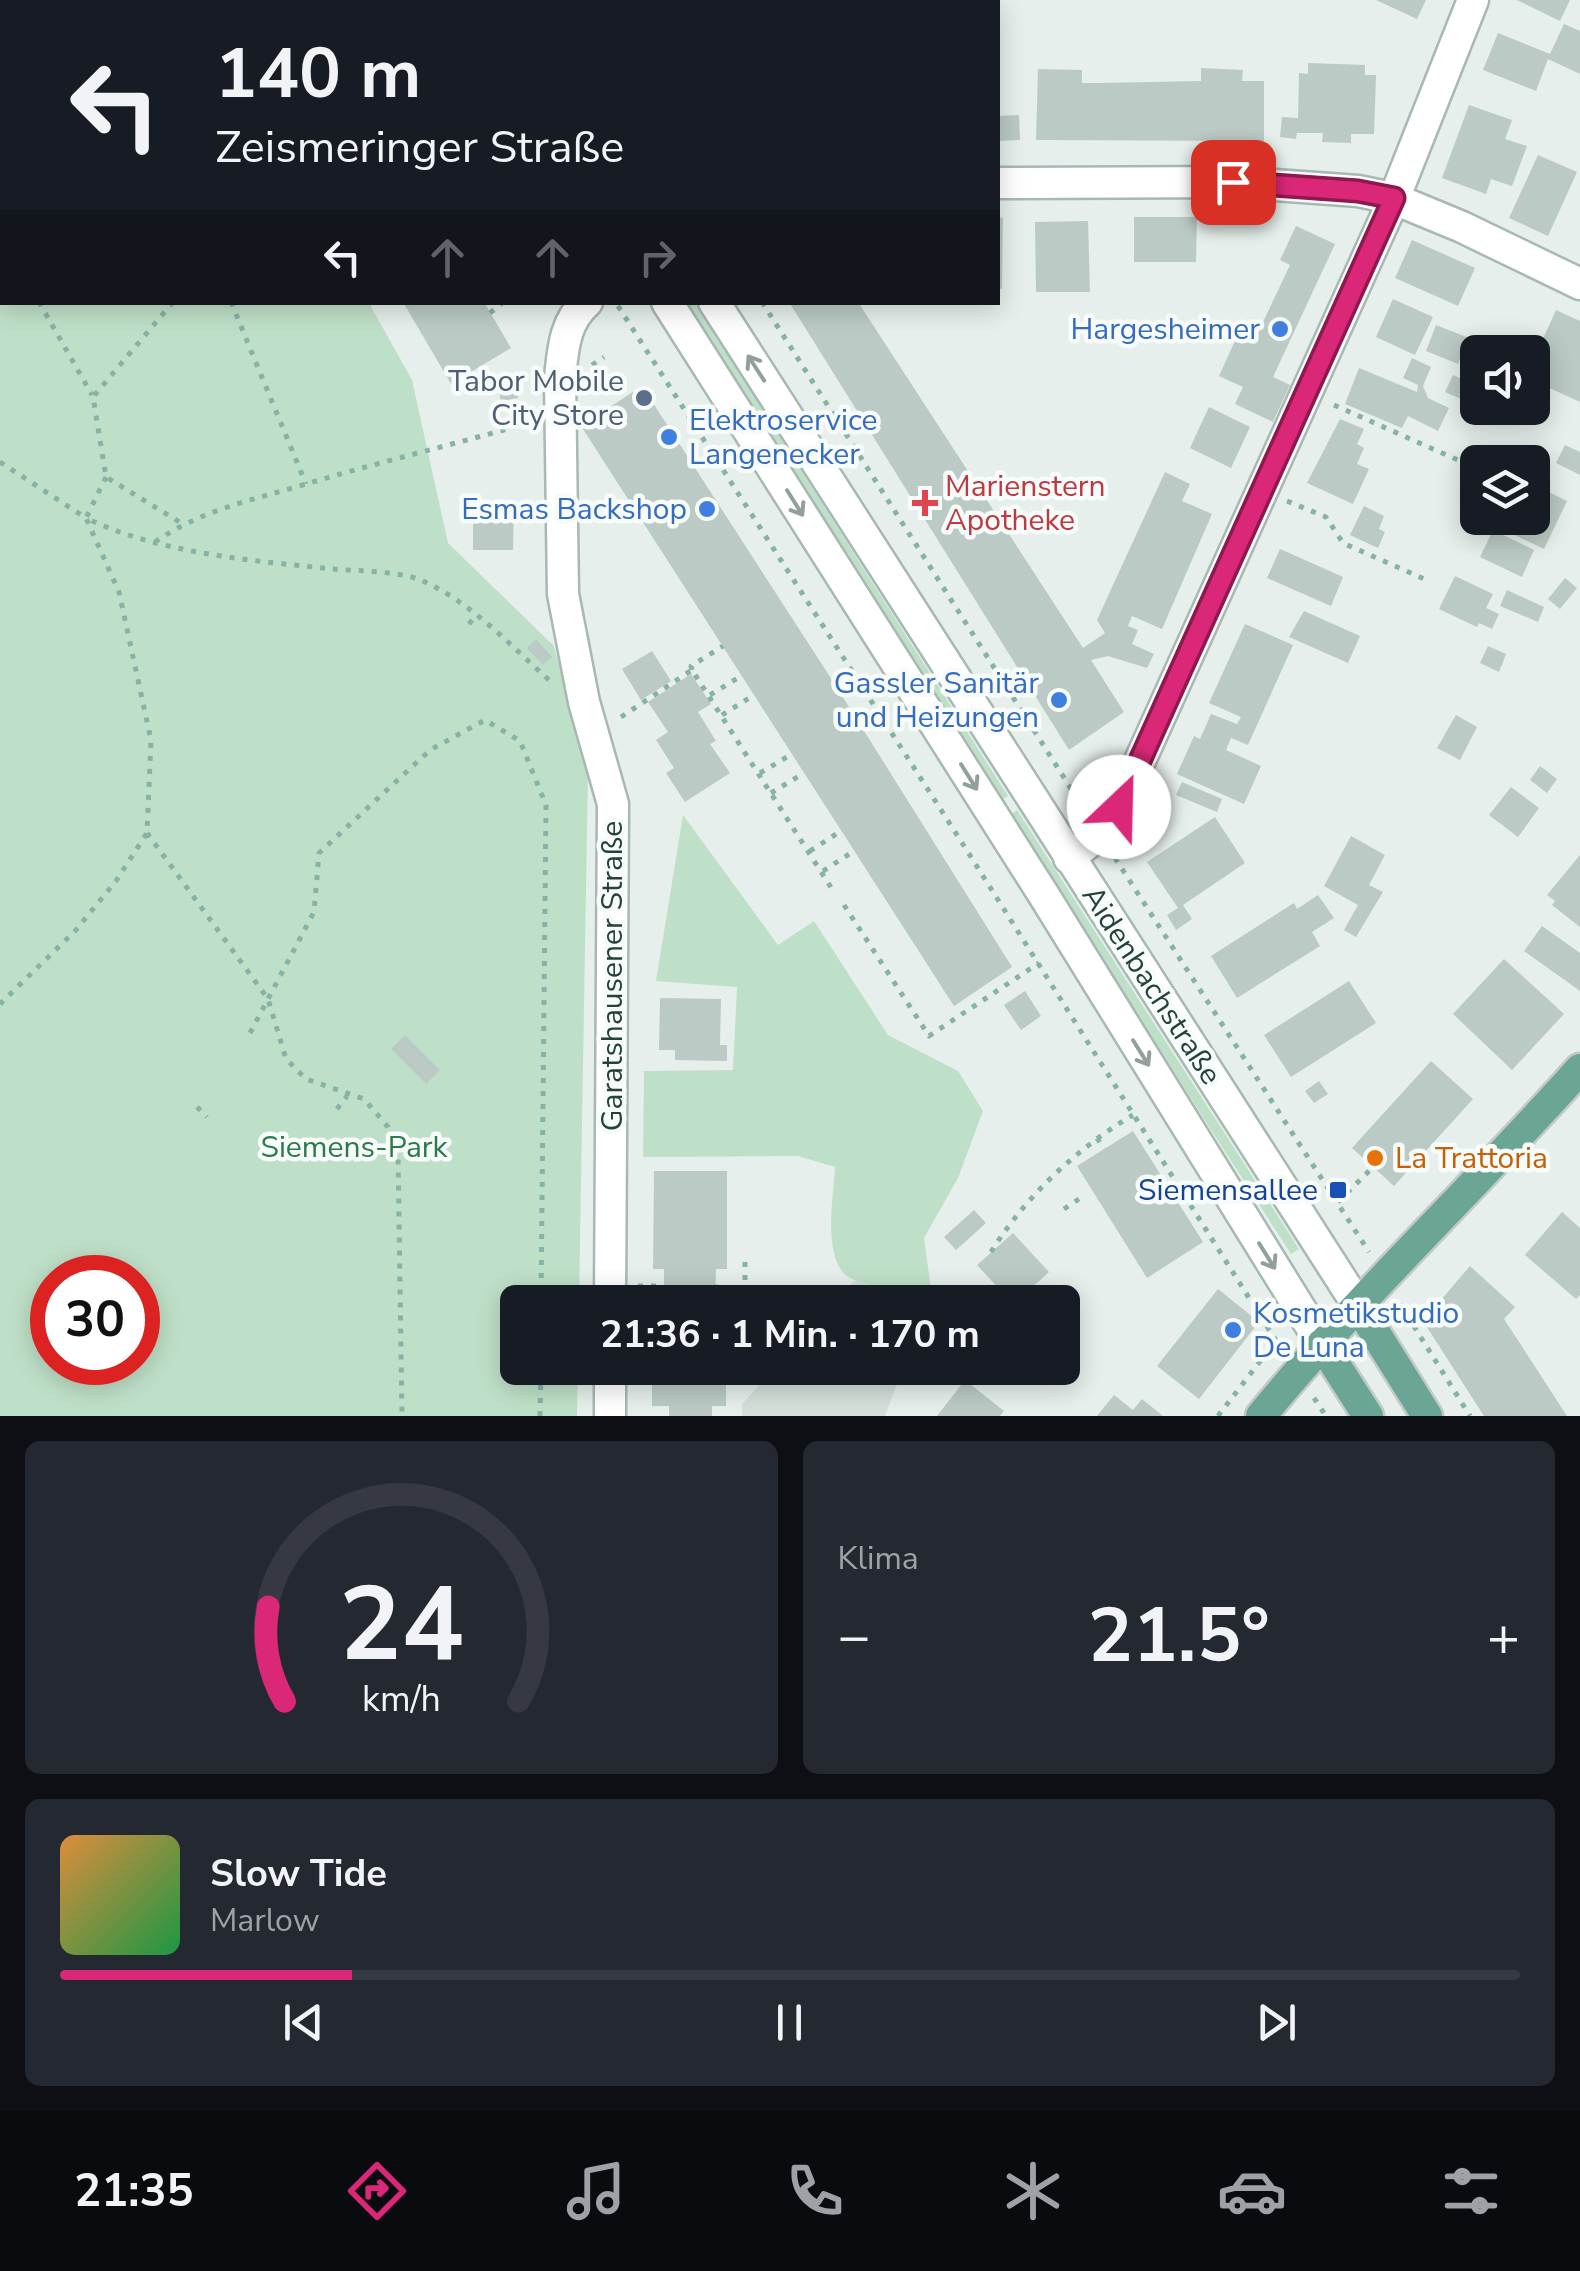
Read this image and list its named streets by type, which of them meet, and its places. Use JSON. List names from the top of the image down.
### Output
{
  "streets": {
    "main road": ["Aidenbachstraße"],
    "street": ["Garatshausener Straße"]
  },
  "parks": ["Siemens-Park"],
  "places": {
    "other": [
      "Hargesheimer",
      "Tabor Mobile City Store",
      "Elektroservice Langenecker",
      "Esmas Backshop",
      "Gassler Sanitär und Heizungen",
      "La Trattoria",
      "Kosmetikstudio De Luna"
    ],
    "health": ["Marienstern Apotheke"],
    "transit": ["Siemensallee"]
  },
  "page": {
    "turn": ["140 m", "Zeismeringer Straße"],
    "limit": "30",
    "trip": "21:36 · 1 Min. · 170 m",
    "tile": "Klima",
    "heat": ["−", "21.5°", "+"],
    "song": ["Slow Tide", "Marlow"],
    "tabs": "21:35",
    "gauge": ["24", "km/h"]
  }
}
